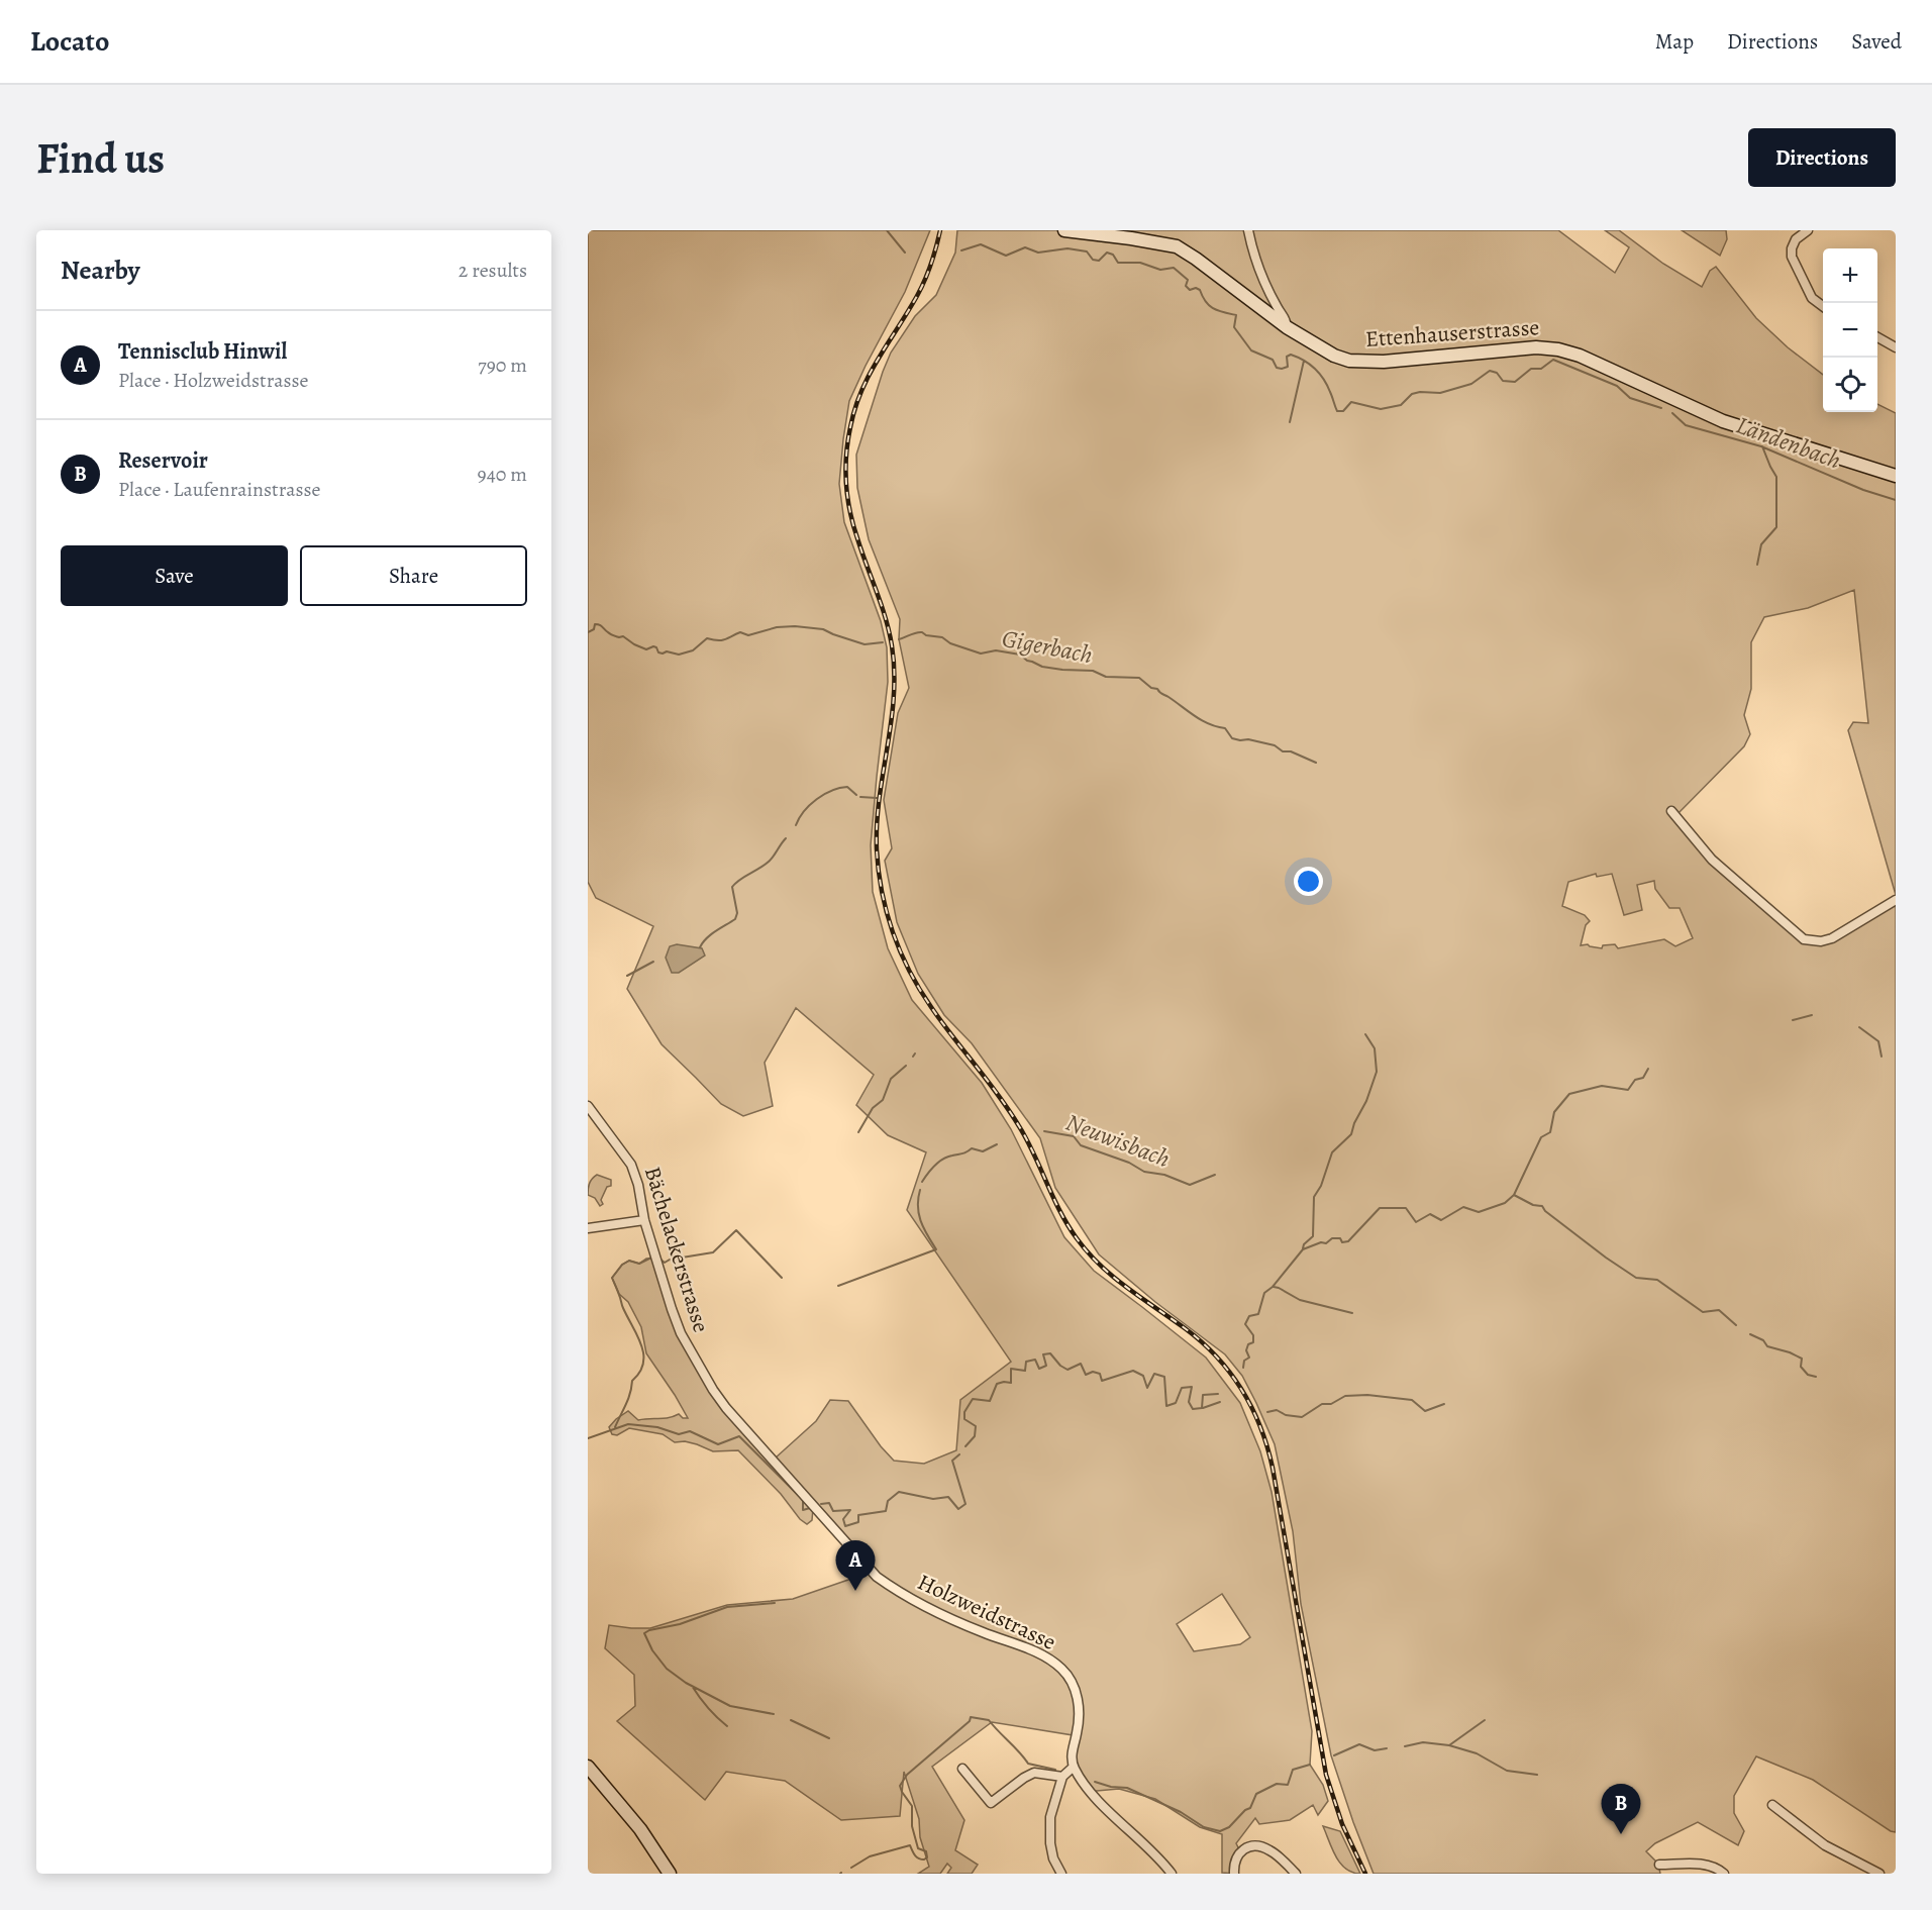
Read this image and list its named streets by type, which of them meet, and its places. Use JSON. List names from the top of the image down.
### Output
{
  "streets": {
    "street": ["Ettenhauserstrasse", "Bächelackerstrasse", "Holzweidstrasse"]
  },
  "crossings": [
    ["Bächelackerstrasse", "Holzweidstrasse"]
  ],
  "water": ["Ländenbach", "Gigerbach", "Neuwisbach"],
  "page": {
    "header": "Locato",
    "nav": ["Map", "Directions", "Saved"],
    "buttons": [
      "Directions",
      ["Save", "Share"]
    ],
    "title": "Find us",
    "heading": ["Nearby", "2 results"],
    "map_buttons": ["+", "−"],
    "list": [
      {
        "mark": "A",
        "name": "Tennisclub Hinwil",
        "note": "Place · Holzweidstrasse",
        "value": "790 m"
      },
      {
        "mark": "B",
        "name": "Reservoir",
        "note": "Place · Laufenrainstrasse",
        "value": "940 m"
      }
    ],
    "pins": ["A", "B"]
  }
}
